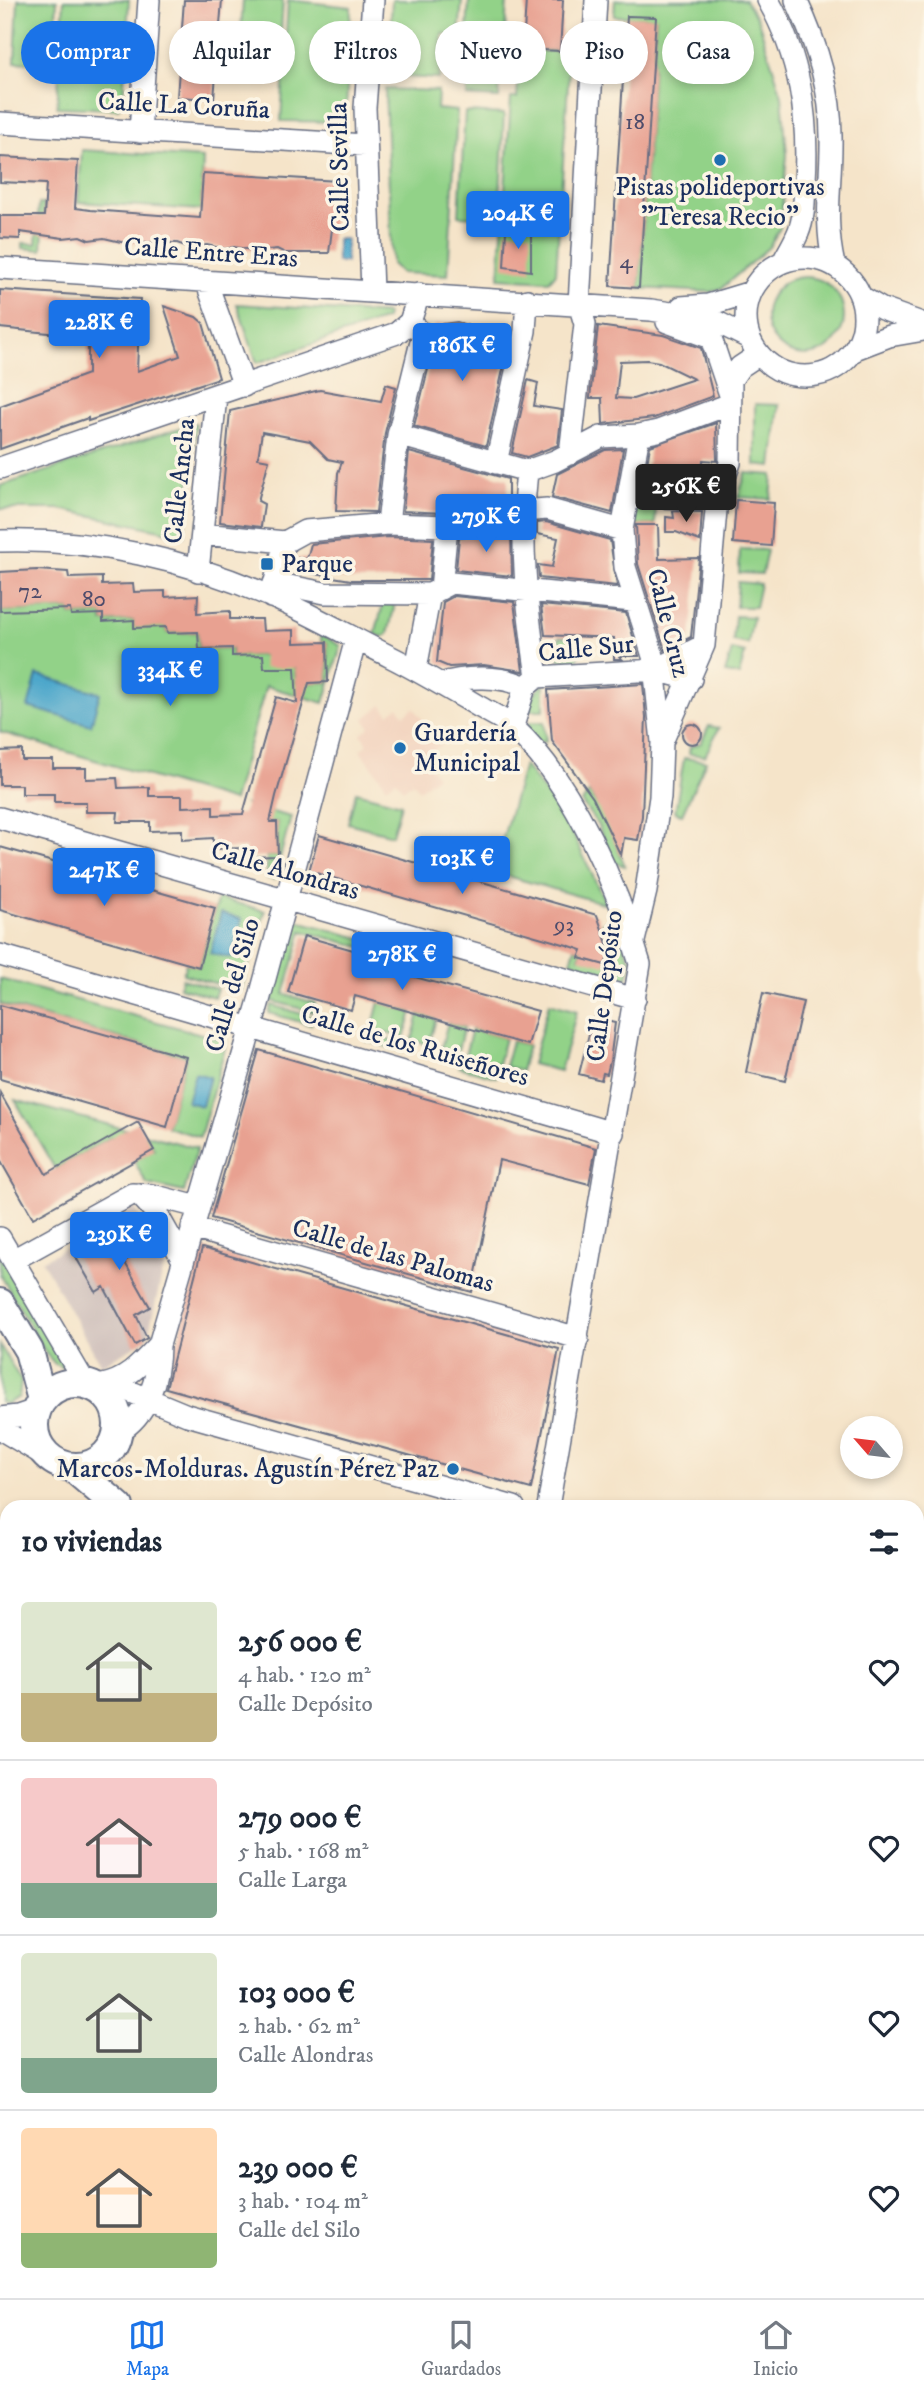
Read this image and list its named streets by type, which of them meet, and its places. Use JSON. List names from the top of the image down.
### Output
{
  "streets": {
    "street": [
      "Calle La Coruña",
      "Calle Sevilla",
      "Calle Entre Eras",
      "Calle Ancha",
      "Calle Cruz",
      "Calle Sur",
      "Calle Alondras",
      "Calle del Silo",
      "Calle Depósito",
      "Calle de los Ruiseñores",
      "Calle de las Palomas"
    ]
  },
  "crossings": [
    ["Calle La Coruña", "Calle Sevilla"],
    ["Calle Sevilla", "Calle Entre Eras"],
    ["Calle Cruz", "Calle Sur"],
    ["Calle Cruz", "Calle Depósito"],
    ["Calle Sur", "Calle Depósito"],
    ["Calle Alondras", "Calle del Silo"],
    ["Calle Alondras", "Calle Depósito"],
    ["Calle del Silo", "Calle de los Ruiseñores"],
    ["Calle del Silo", "Calle de las Palomas"],
    ["Calle Depósito", "Calle de los Ruiseñores"],
    ["Calle Depósito", "Calle de las Palomas"]
  ],
  "places": {
    "other": ["Pistas polideportivas \"Teresa Recio\"", "Guardería Municipal", "Marcos-Molduras. Agustín Pérez Paz"],
    "transit": ["Parque"]
  },
  "house_numbers": [
    "18",
    "4",
    "72",
    "80",
    "93"
  ],
  "north": "top left",
  "page": {
    "chip": [
      "Comprar",
      "Alquilar",
      "Filtros",
      "Nuevo",
      "Piso",
      "Casa"
    ],
    "price": [
      "204K €",
      "228K €",
      "186K €",
      "256K €",
      "279K €",
      "334K €",
      "103K €",
      "247K €",
      "278K €",
      "239K €"
    ],
    "heading": "10 viviendas",
    "list": [
      {
        "name": "256 000 €",
        "note": "4 hab. · 120 m² · Calle Depósito"
      },
      {
        "name": "279 000 €",
        "note": "5 hab. · 168 m² · Calle Larga"
      },
      {
        "name": "103 000 €",
        "note": "2 hab. · 62 m² · Calle Alondras"
      },
      {
        "name": "239 000 €",
        "note": "3 hab. · 104 m² · Calle del Silo"
      }
    ],
    "tabs": ["Mapa", "Guardados", "Inicio"]
  }
}
